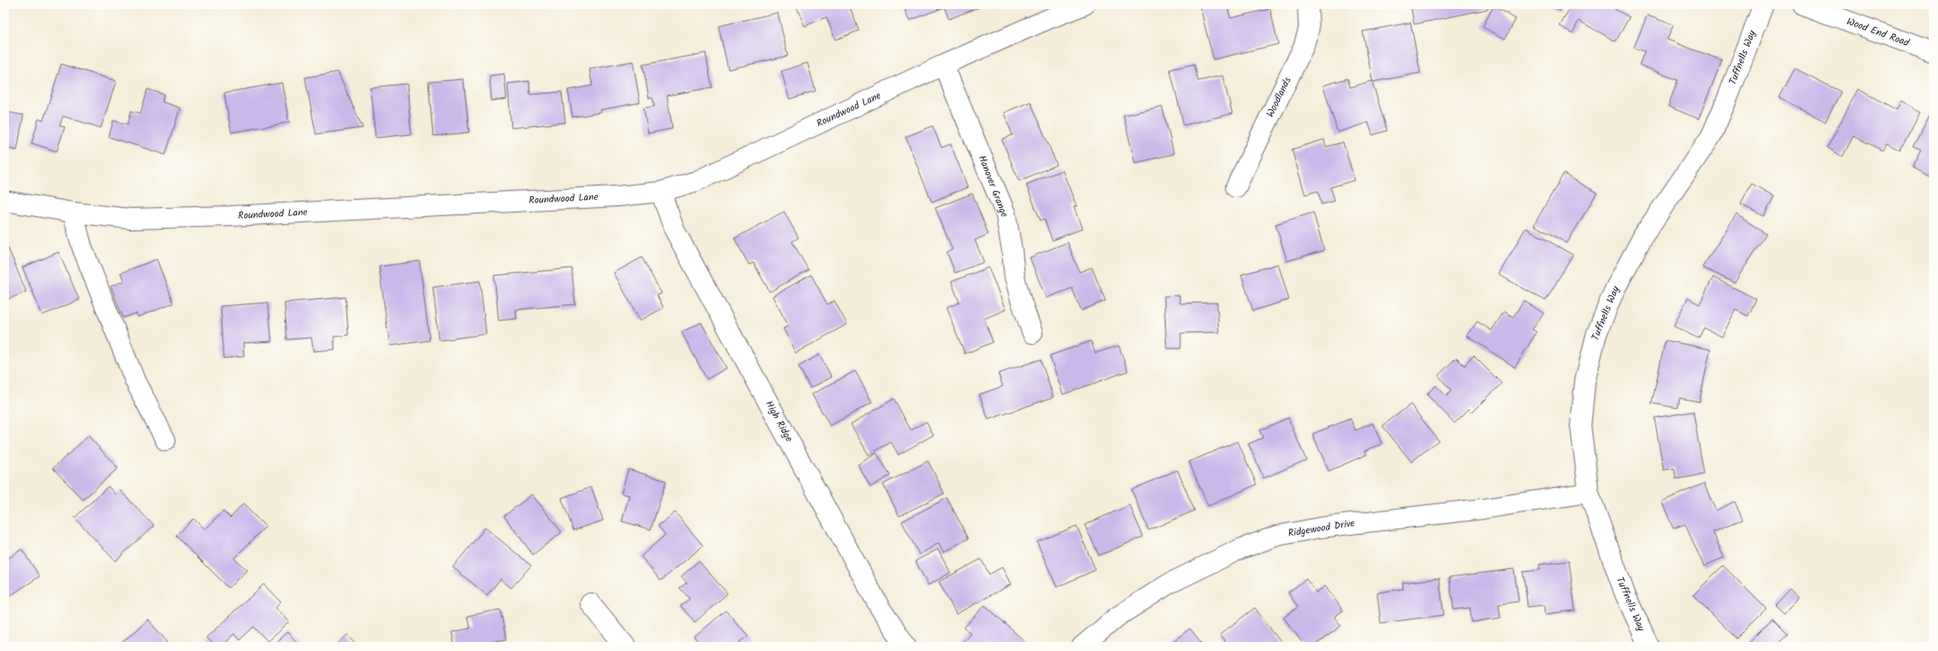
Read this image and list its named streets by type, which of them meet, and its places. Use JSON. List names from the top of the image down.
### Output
{
  "streets": {
    "street": [
      "Wood End Road",
      "Tuffnells Way",
      "Woodlands",
      "Roundwood Lane",
      "Hanover Grange",
      "High Ridge",
      "Ridgewood Drive"
    ]
  },
  "crossings": [
    ["Tuffnells Way", "Ridgewood Drive"],
    ["Roundwood Lane", "Hanover Grange"],
    ["Roundwood Lane", "High Ridge"]
  ]
}
